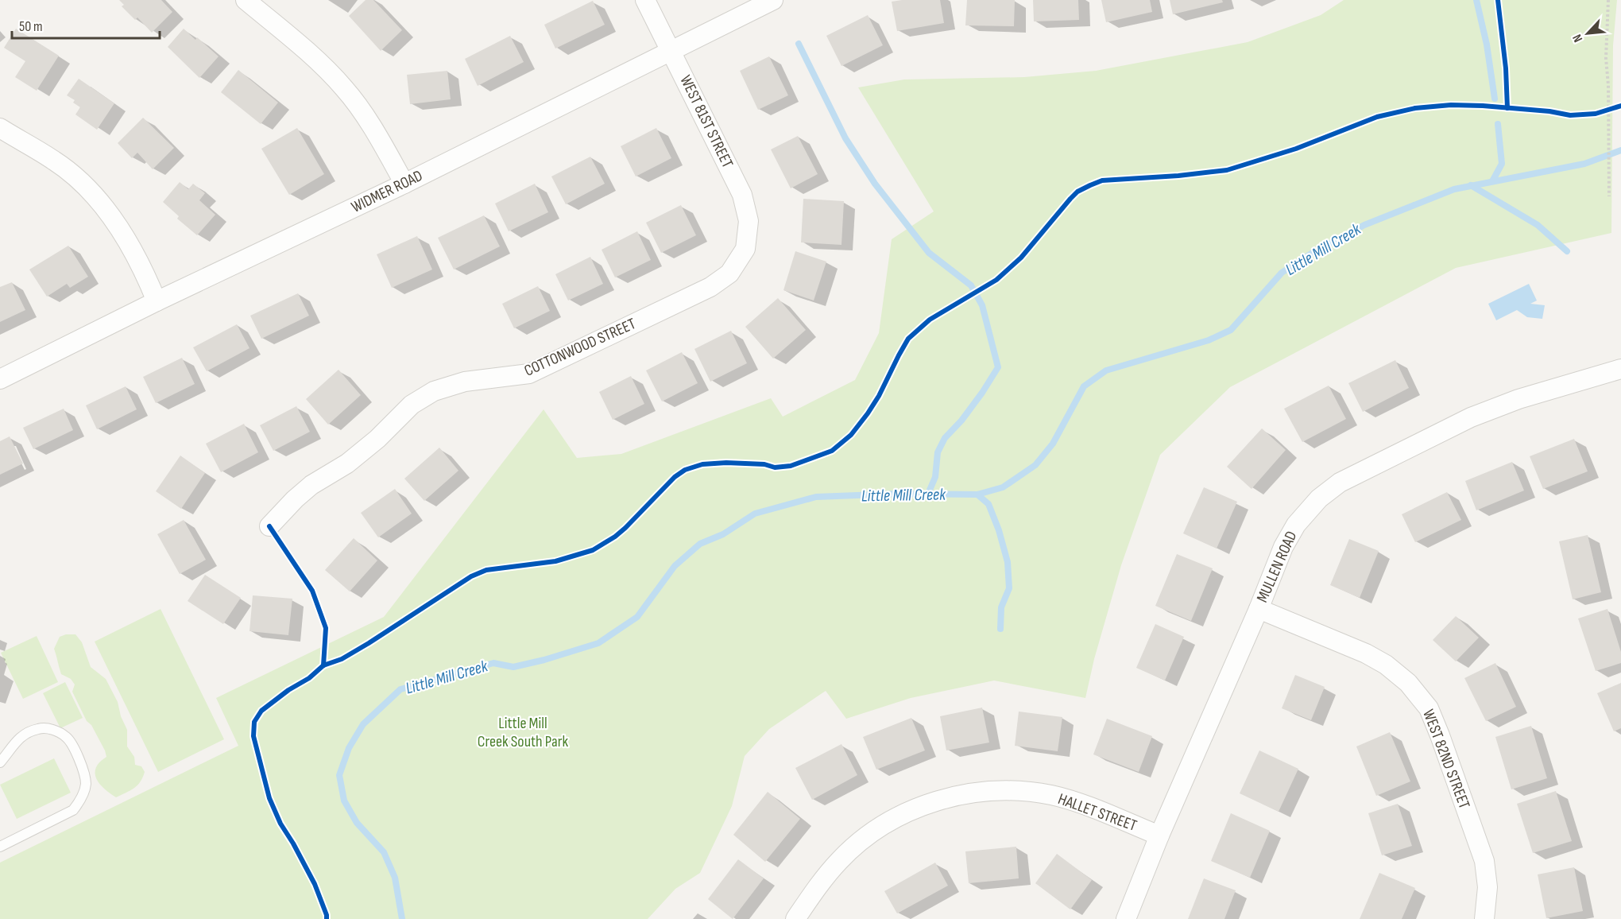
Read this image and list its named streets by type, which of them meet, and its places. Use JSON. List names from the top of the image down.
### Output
{
  "streets": {
    "street": [
      "WEST 81ST STREET",
      "WIDMER ROAD",
      "COTTONWOOD STREET",
      "MULLEN ROAD",
      "WEST 82ND STREET",
      "HALLET STREET"
    ]
  },
  "crossings": [
    ["WEST 81ST STREET", "WIDMER ROAD"],
    ["WEST 81ST STREET", "COTTONWOOD STREET"],
    ["MULLEN ROAD", "WEST 82ND STREET"],
    ["MULLEN ROAD", "HALLET STREET"]
  ],
  "water": ["Little Mill Creek"],
  "parks": ["Little Mill Creek South Park"],
  "scale_bar": "50 m",
  "north": "bottom left"
}
